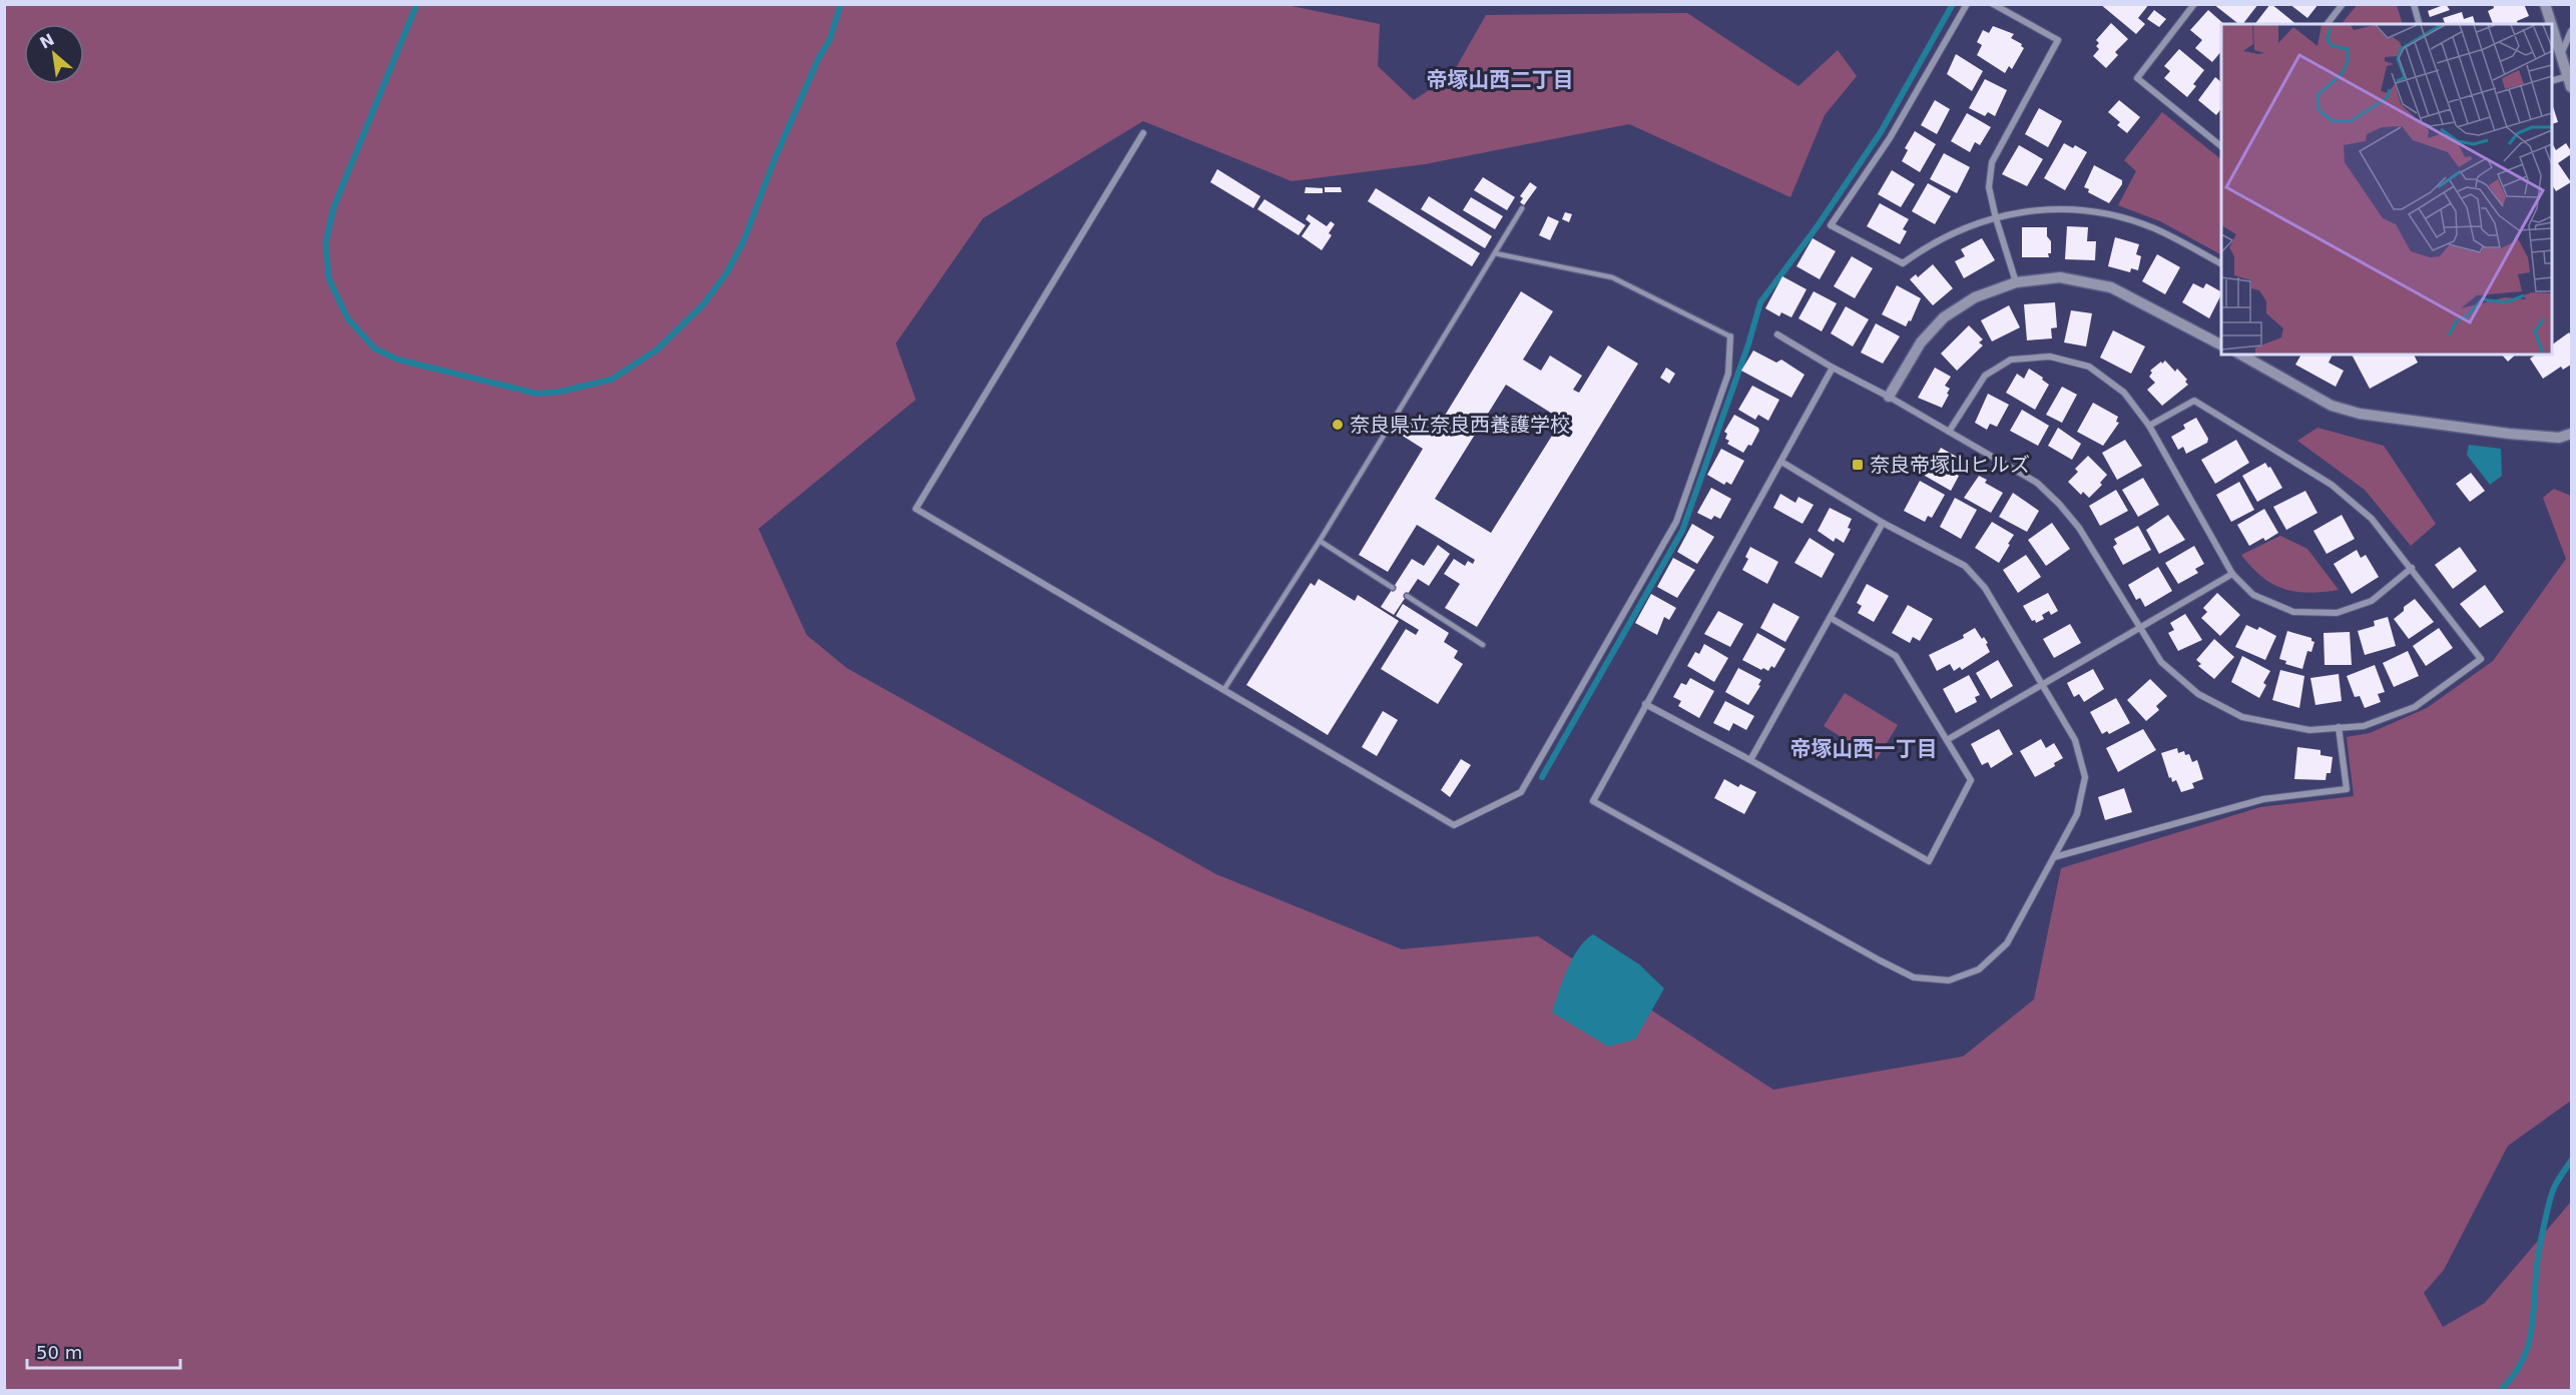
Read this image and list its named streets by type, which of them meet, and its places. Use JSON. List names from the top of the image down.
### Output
{
  "districts": ["帝塚山西二丁目", "帝塚山西一丁目"],
  "places": {
    "other": ["奈良県立奈良西養護学校"],
    "transit": ["奈良帝塚山ヒルズ"]
  },
  "scale_bar": "50 m",
  "north": "top left"
}
